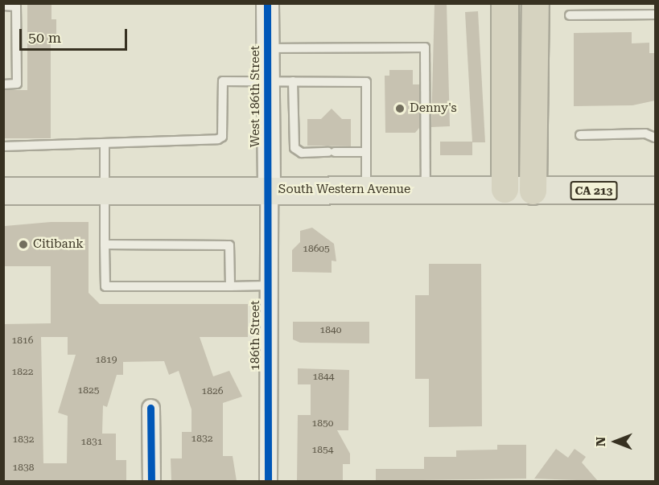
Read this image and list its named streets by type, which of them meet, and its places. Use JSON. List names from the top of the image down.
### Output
{
  "streets": {
    "main road": ["South Western Avenue", "CA 213"],
    "street": ["West 186th Street", "186th Street"]
  },
  "crossings": [
    ["West 186th Street", "South Western Avenue"],
    ["West 186th Street", "186th Street"],
    ["South Western Avenue", "186th Street"]
  ],
  "places": ["Denny's", "Citibank"],
  "house_numbers": [
    "18605",
    "1840",
    "1816",
    "1819",
    "1822",
    "1844",
    "1825",
    "1826",
    "1850",
    "1832",
    "1832",
    "1831",
    "1854",
    "1838"
  ],
  "scale_bar": "50 m",
  "north": "left"
}
